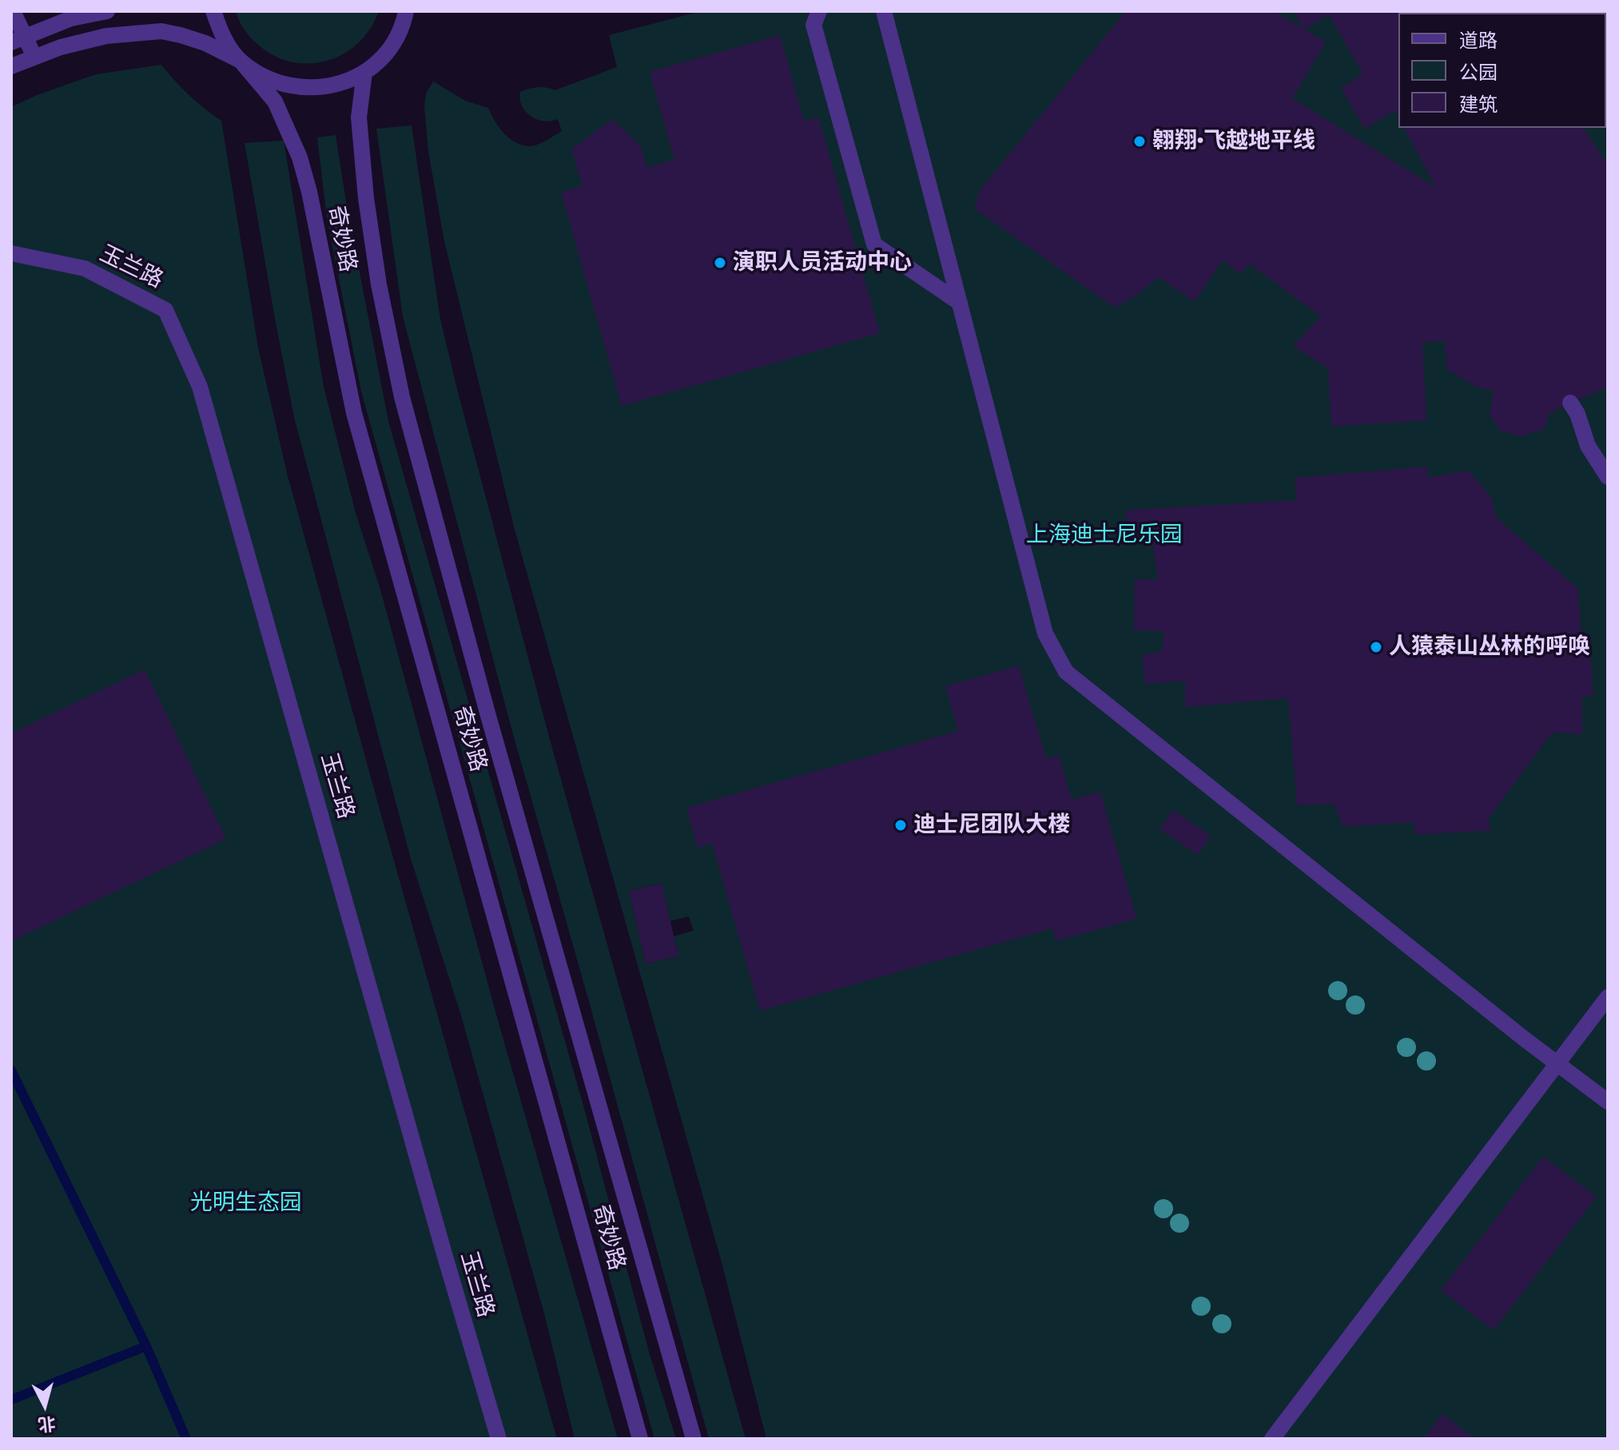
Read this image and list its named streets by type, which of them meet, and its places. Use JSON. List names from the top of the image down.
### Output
{
  "streets": {
    "street": ["奇妙路", "玉兰路"]
  },
  "parks": ["上海迪士尼乐园", "光明生态园"],
  "places": [
    "翱翔•飞越地平线",
    "演职人员活动中心",
    "人猿泰山丛林的呼唤",
    "迪士尼团队大楼"
  ],
  "legend": ["道路", "公园", "建筑"],
  "north": "bottom"
}
